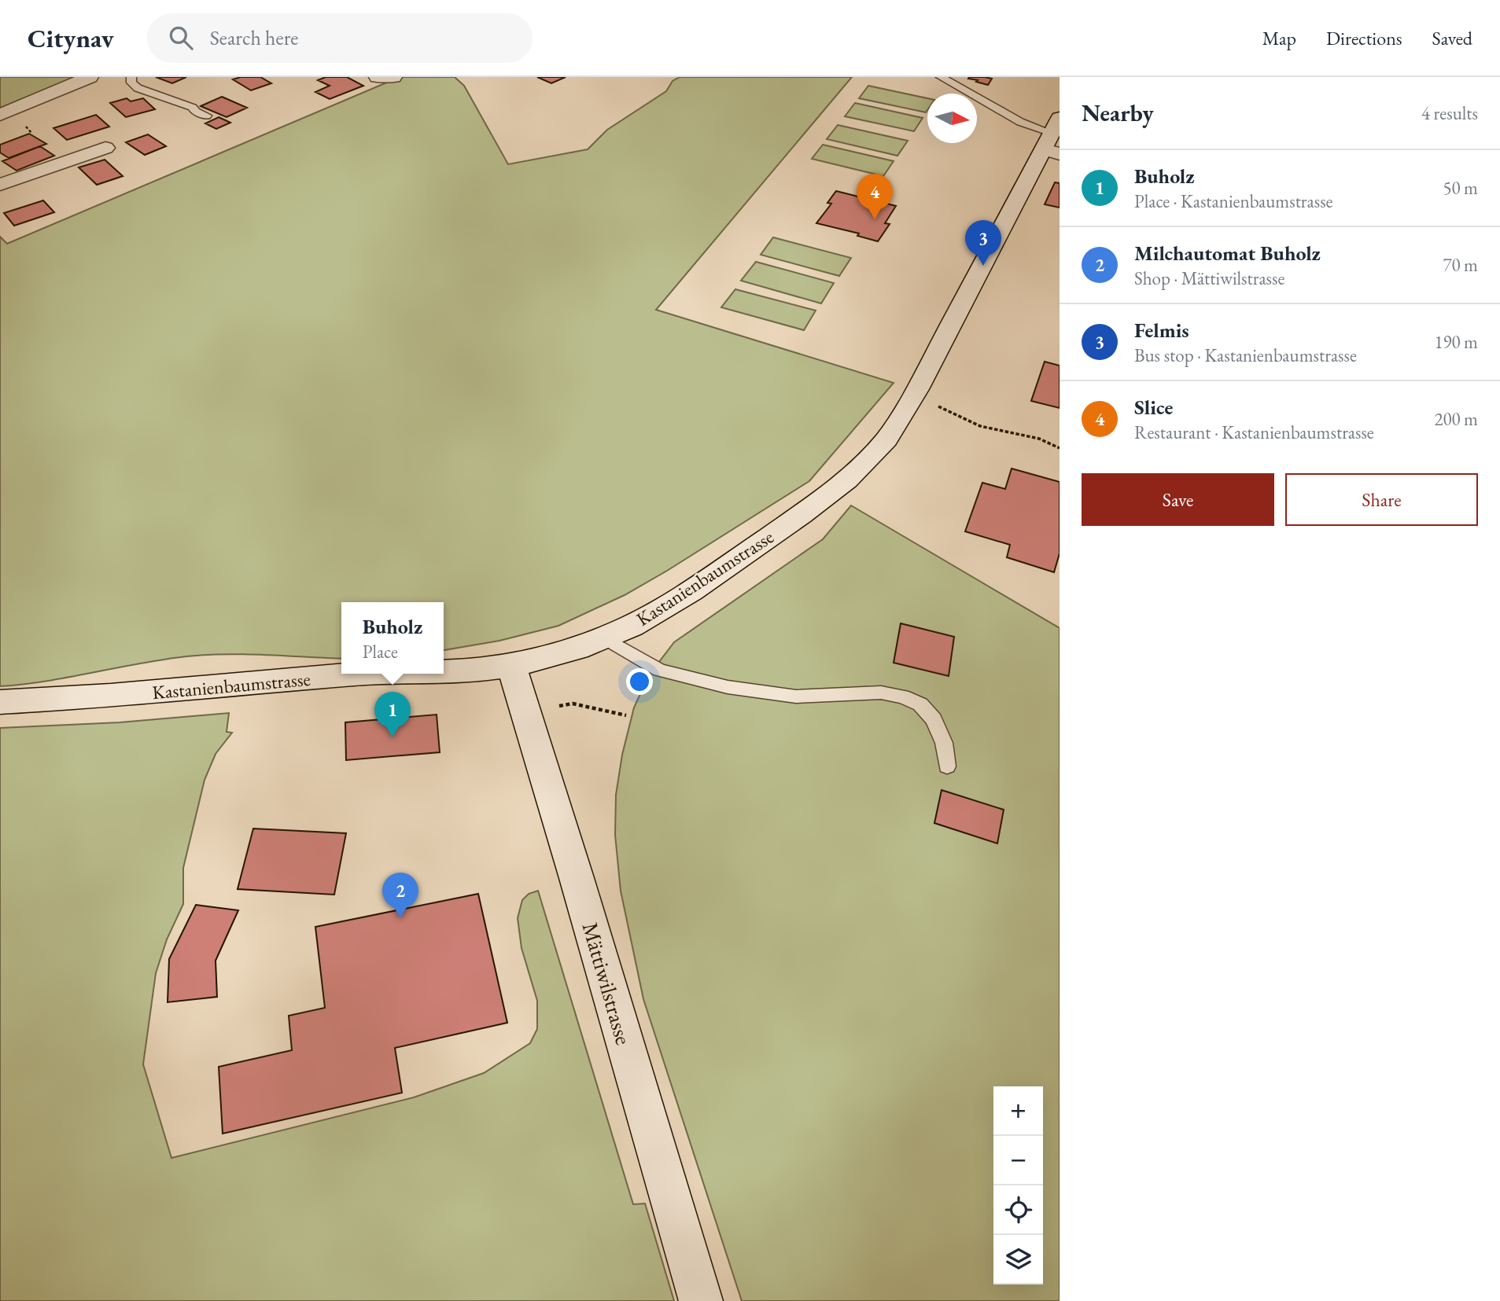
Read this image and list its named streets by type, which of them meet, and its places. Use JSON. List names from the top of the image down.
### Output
{
  "streets": {
    "street": ["Kastanienbaumstrasse", "Mättiwilstrasse"]
  },
  "crossings": [
    ["Kastanienbaumstrasse", "Mättiwilstrasse"]
  ],
  "north": "right",
  "page": {
    "header": "Citynav",
    "search": "Search here",
    "nav": ["Map", "Directions", "Saved"],
    "heading": ["Nearby", "4 results"],
    "list": [
      {
        "mark": "1",
        "name": "Buholz",
        "note": "Place · Kastanienbaumstrasse",
        "value": "50 m"
      },
      {
        "mark": "2",
        "name": "Milchautomat Buholz",
        "note": "Shop · Mättiwilstrasse",
        "value": "70 m"
      },
      {
        "mark": "3",
        "name": "Felmis",
        "note": "Bus stop · Kastanienbaumstrasse",
        "value": "190 m"
      },
      {
        "mark": "4",
        "name": "Slice",
        "note": "Restaurant · Kastanienbaumstrasse",
        "value": "200 m"
      }
    ],
    "pins": [
      "4",
      "3",
      "1",
      "2"
    ],
    "buttons": ["Save", "Share"],
    "popup": ["Buholz", "Place"],
    "map_buttons": ["+", "−"]
  }
}
